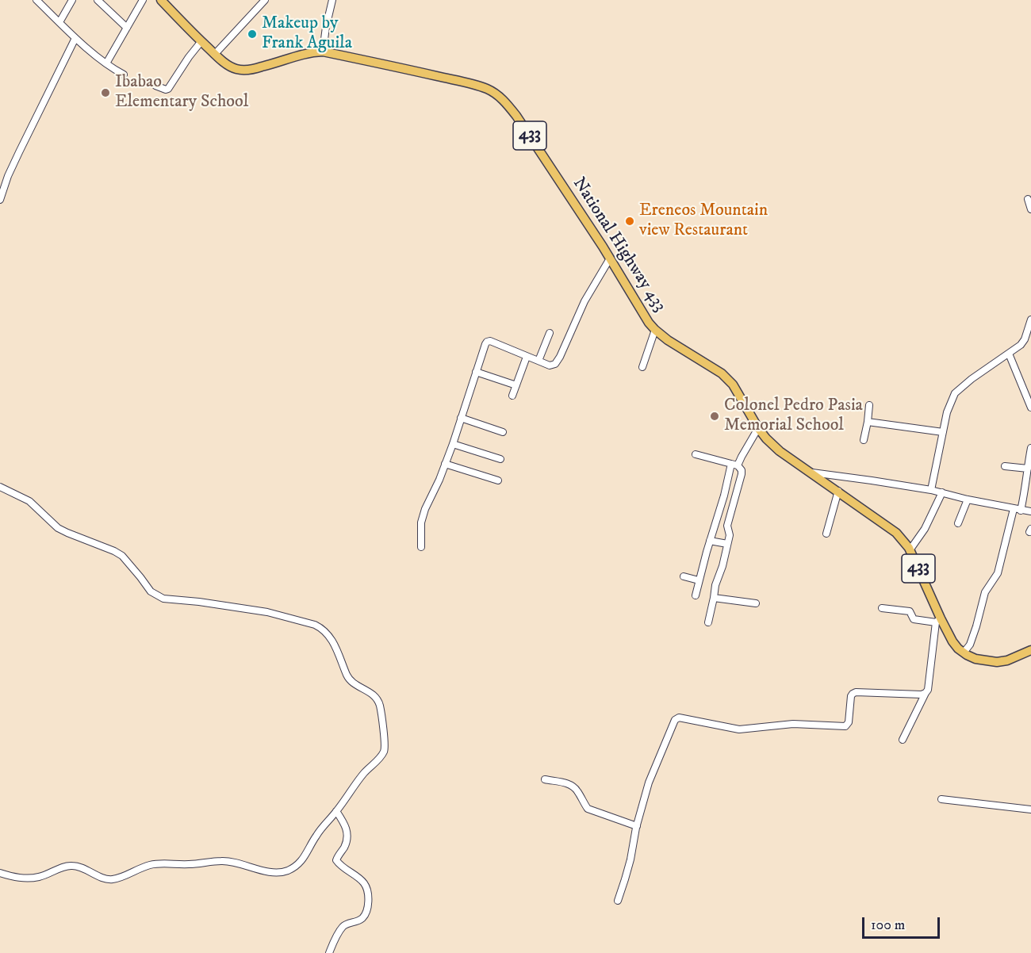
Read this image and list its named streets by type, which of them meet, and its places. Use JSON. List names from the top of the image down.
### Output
{
  "streets": {
    "main road": ["433", "National Highway 433"]
  },
  "places": [
    "Makeup by Frank Aguila",
    "Ibabao Elementary School",
    "Ereneos Mountain view Restaurant",
    "Colonel Pedro Pasia Memorial School"
  ],
  "scale_bar": "100 m"
}
